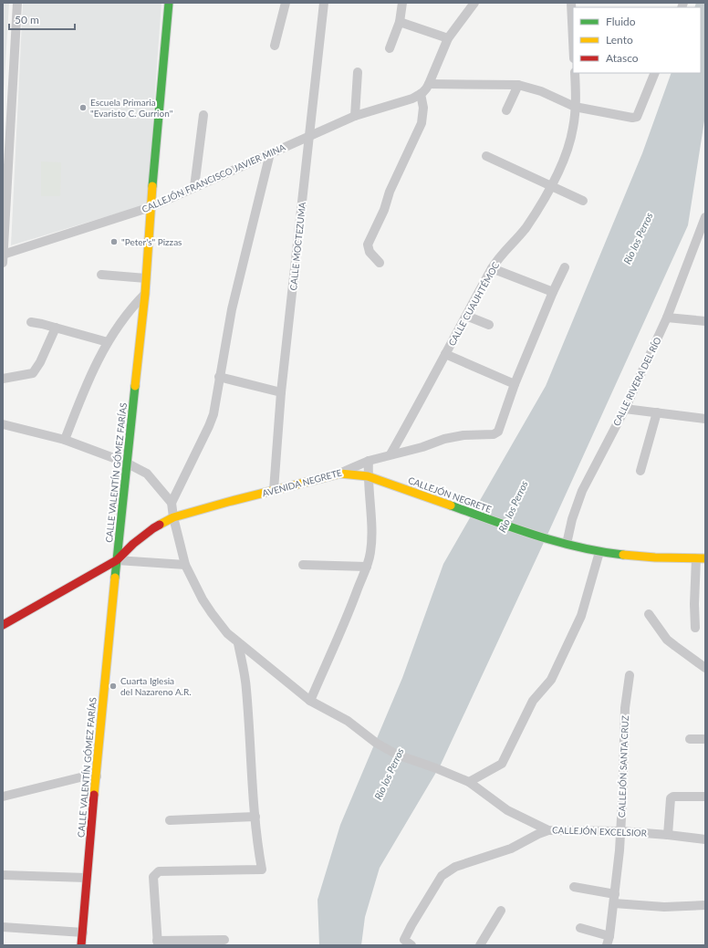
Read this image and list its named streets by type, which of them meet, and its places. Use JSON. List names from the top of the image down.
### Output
{
  "streets": {
    "street": [
      "CALLEJÓN FRANCISCO JAVIER MINA",
      "CALLE MOCTEZUMA",
      "CALLE CUAUHTÉMOC",
      "CALLE RIVERA DEL RÍO",
      "CALLE VALENTÍN GÓMEZ FARÍAS",
      "AVENIDA NEGRETE",
      "CALLEJÓN NEGRETE",
      "CALLEJÓN SANTA CRUZ",
      "CALLEJÓN EXCELSIOR"
    ]
  },
  "crossings": [
    ["CALLEJÓN FRANCISCO JAVIER MINA", "CALLE MOCTEZUMA"],
    ["CALLEJÓN FRANCISCO JAVIER MINA", "CALLE VALENTÍN GÓMEZ FARÍAS"],
    ["CALLE MOCTEZUMA", "AVENIDA NEGRETE"],
    ["CALLE CUAUHTÉMOC", "AVENIDA NEGRETE"],
    ["CALLE RIVERA DEL RÍO", "CALLEJÓN NEGRETE"],
    ["CALLE VALENTÍN GÓMEZ FARÍAS", "AVENIDA NEGRETE"],
    ["AVENIDA NEGRETE", "CALLEJÓN NEGRETE"],
    ["AVENIDA NEGRETE", "CALLEJÓN EXCELSIOR"],
    ["CALLEJÓN SANTA CRUZ", "CALLEJÓN EXCELSIOR"]
  ],
  "water": ["Rio los Perros"],
  "places": ["Escuela Primaria \"Evaristo C. Gurrion\"", "\"Peter's\" Pizzas", "Cuarta Iglesia del Nazareno A.R."],
  "legend": ["Fluido", "Lento", "Atasco"],
  "scale_bar": "50 m"
}
